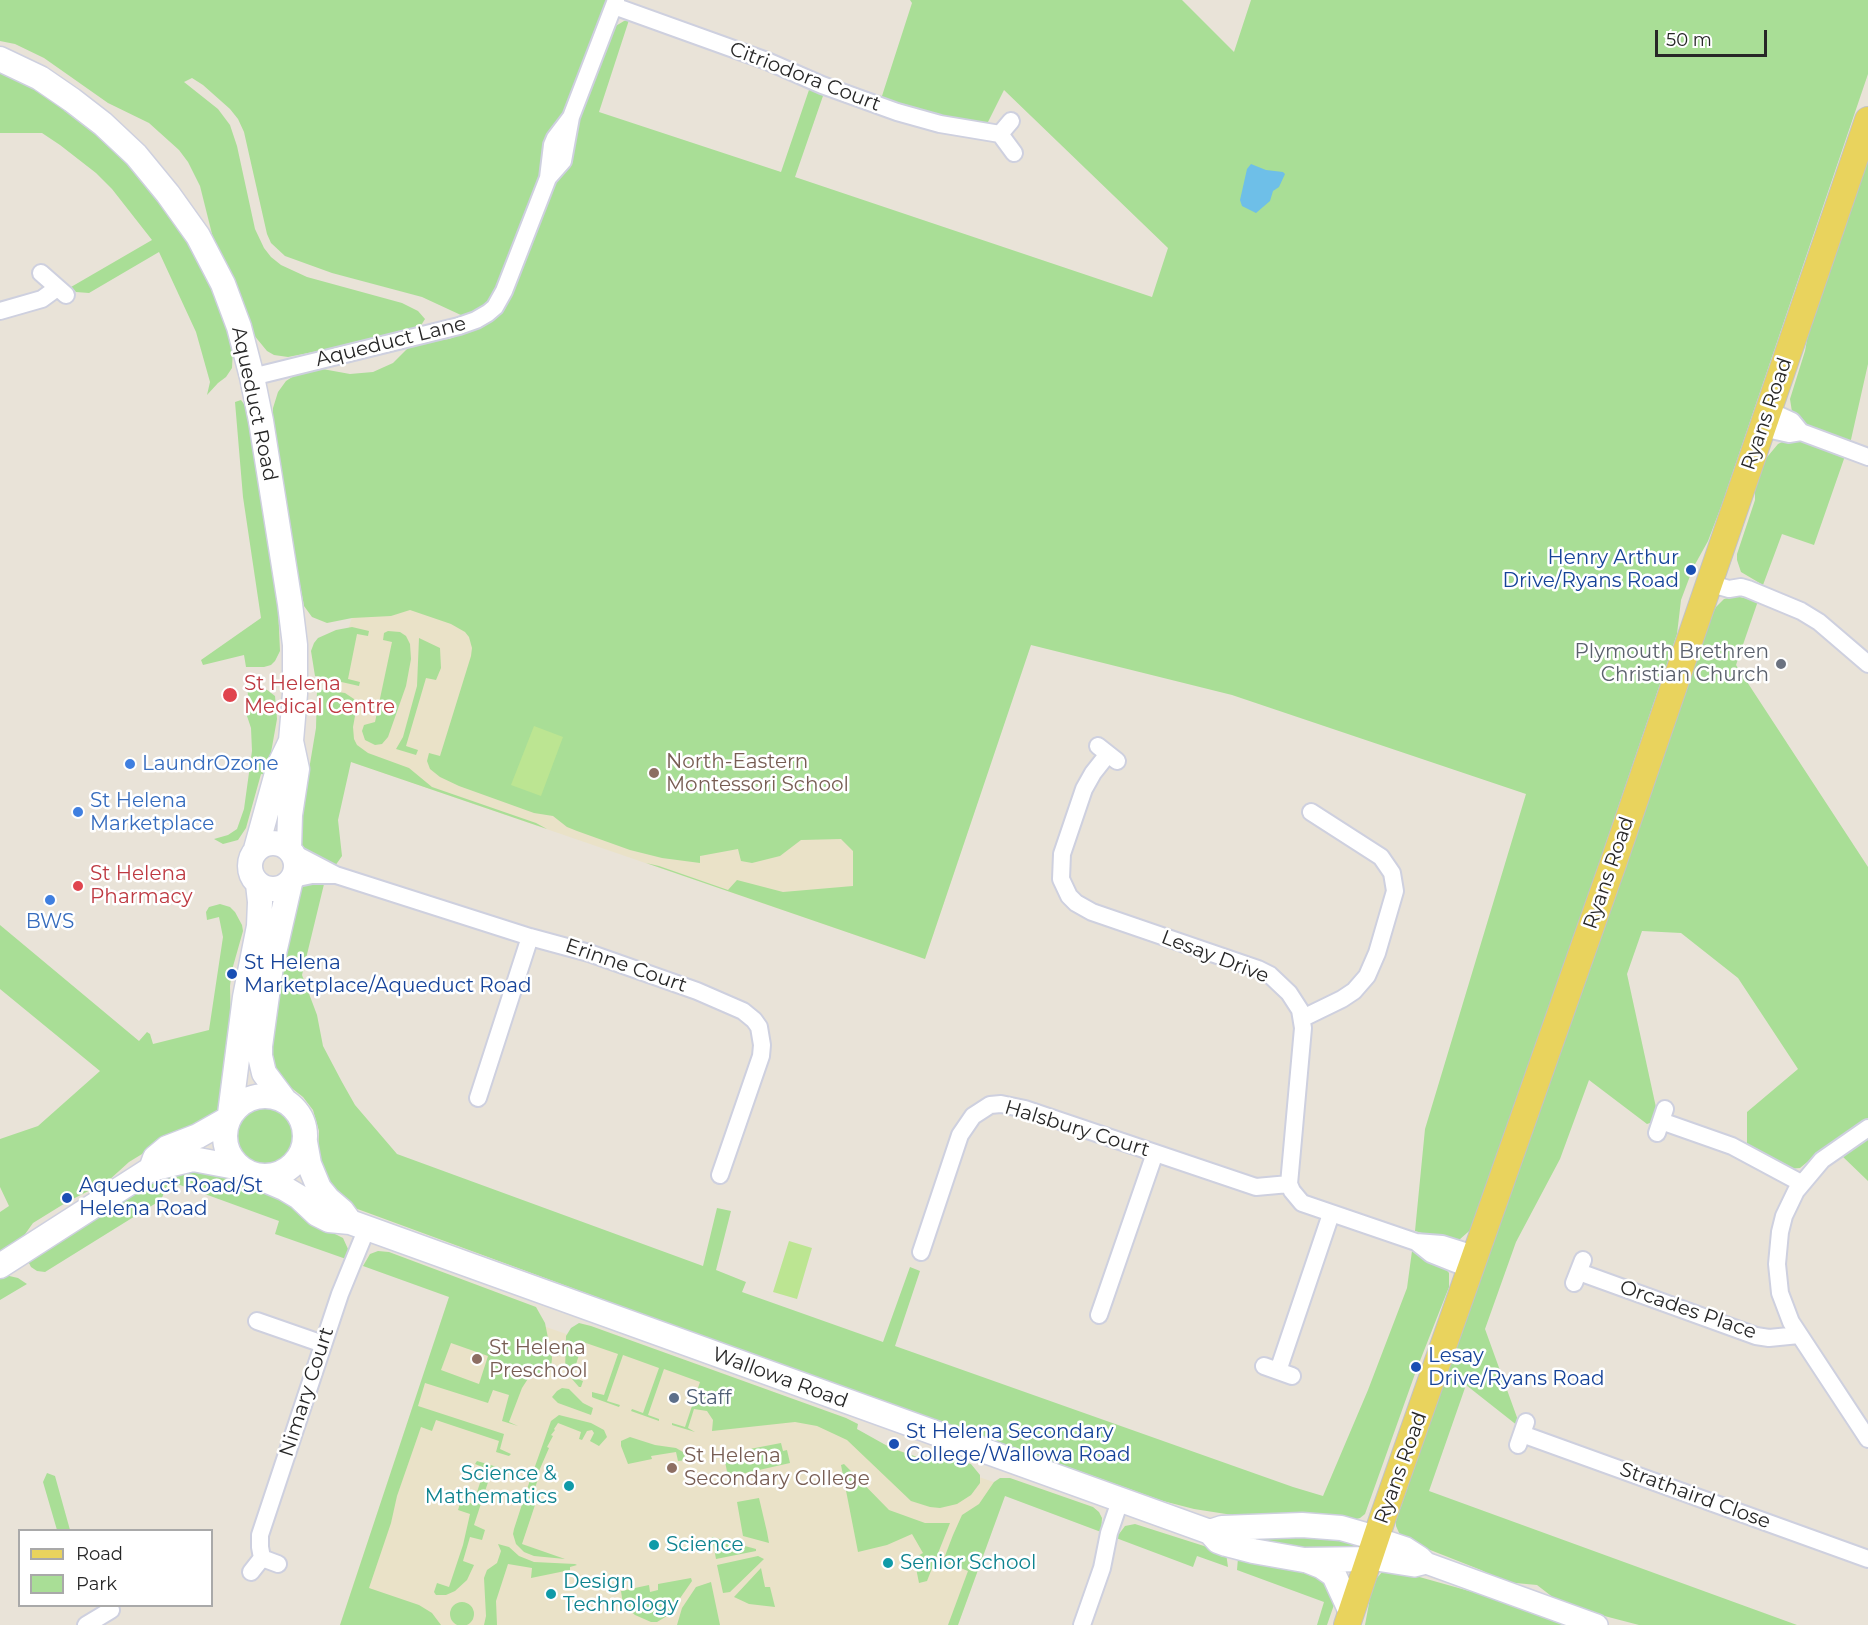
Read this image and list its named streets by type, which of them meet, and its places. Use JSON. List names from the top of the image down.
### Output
{
  "streets": {
    "main road": ["Aqueduct Road", "Ryans Road", "Wallowa Road"],
    "street": [
      "Citriodora Court",
      "Aqueduct Lane",
      "Lesay Drive",
      "Erinne Court",
      "Halsbury Court",
      "Orcades Place",
      "Nimary Court",
      "Strathaird Close"
    ]
  },
  "crossings": [
    ["Citriodora Court", "Aqueduct Lane"],
    ["Aqueduct Lane", "Aqueduct Road"],
    ["Aqueduct Road", "Erinne Court"],
    ["Ryans Road", "Wallowa Road"],
    ["Wallowa Road", "Nimary Court"]
  ],
  "places": [
    "Henry Arthur Drive/Ryans Road",
    "Plymouth Brethren Christian Church",
    "St Helena Medical Centre",
    "LaundrOzone",
    "North-Eastern Montessori School",
    "St Helena Marketplace",
    "St Helena Pharmacy",
    "BWS",
    "St Helena Marketplace/Aqueduct Road",
    "Aqueduct Road/St Helena Road",
    "St Helena Preschool",
    "Lesay Drive/Ryans Road",
    "Staff",
    "St Helena Secondary College/Wallowa Road",
    "St Helena Secondary College",
    "Science & Mathematics",
    "Science",
    "Senior School",
    "Design Technology"
  ],
  "legend": ["Road", "Park"],
  "scale_bar": "50 m"
}
